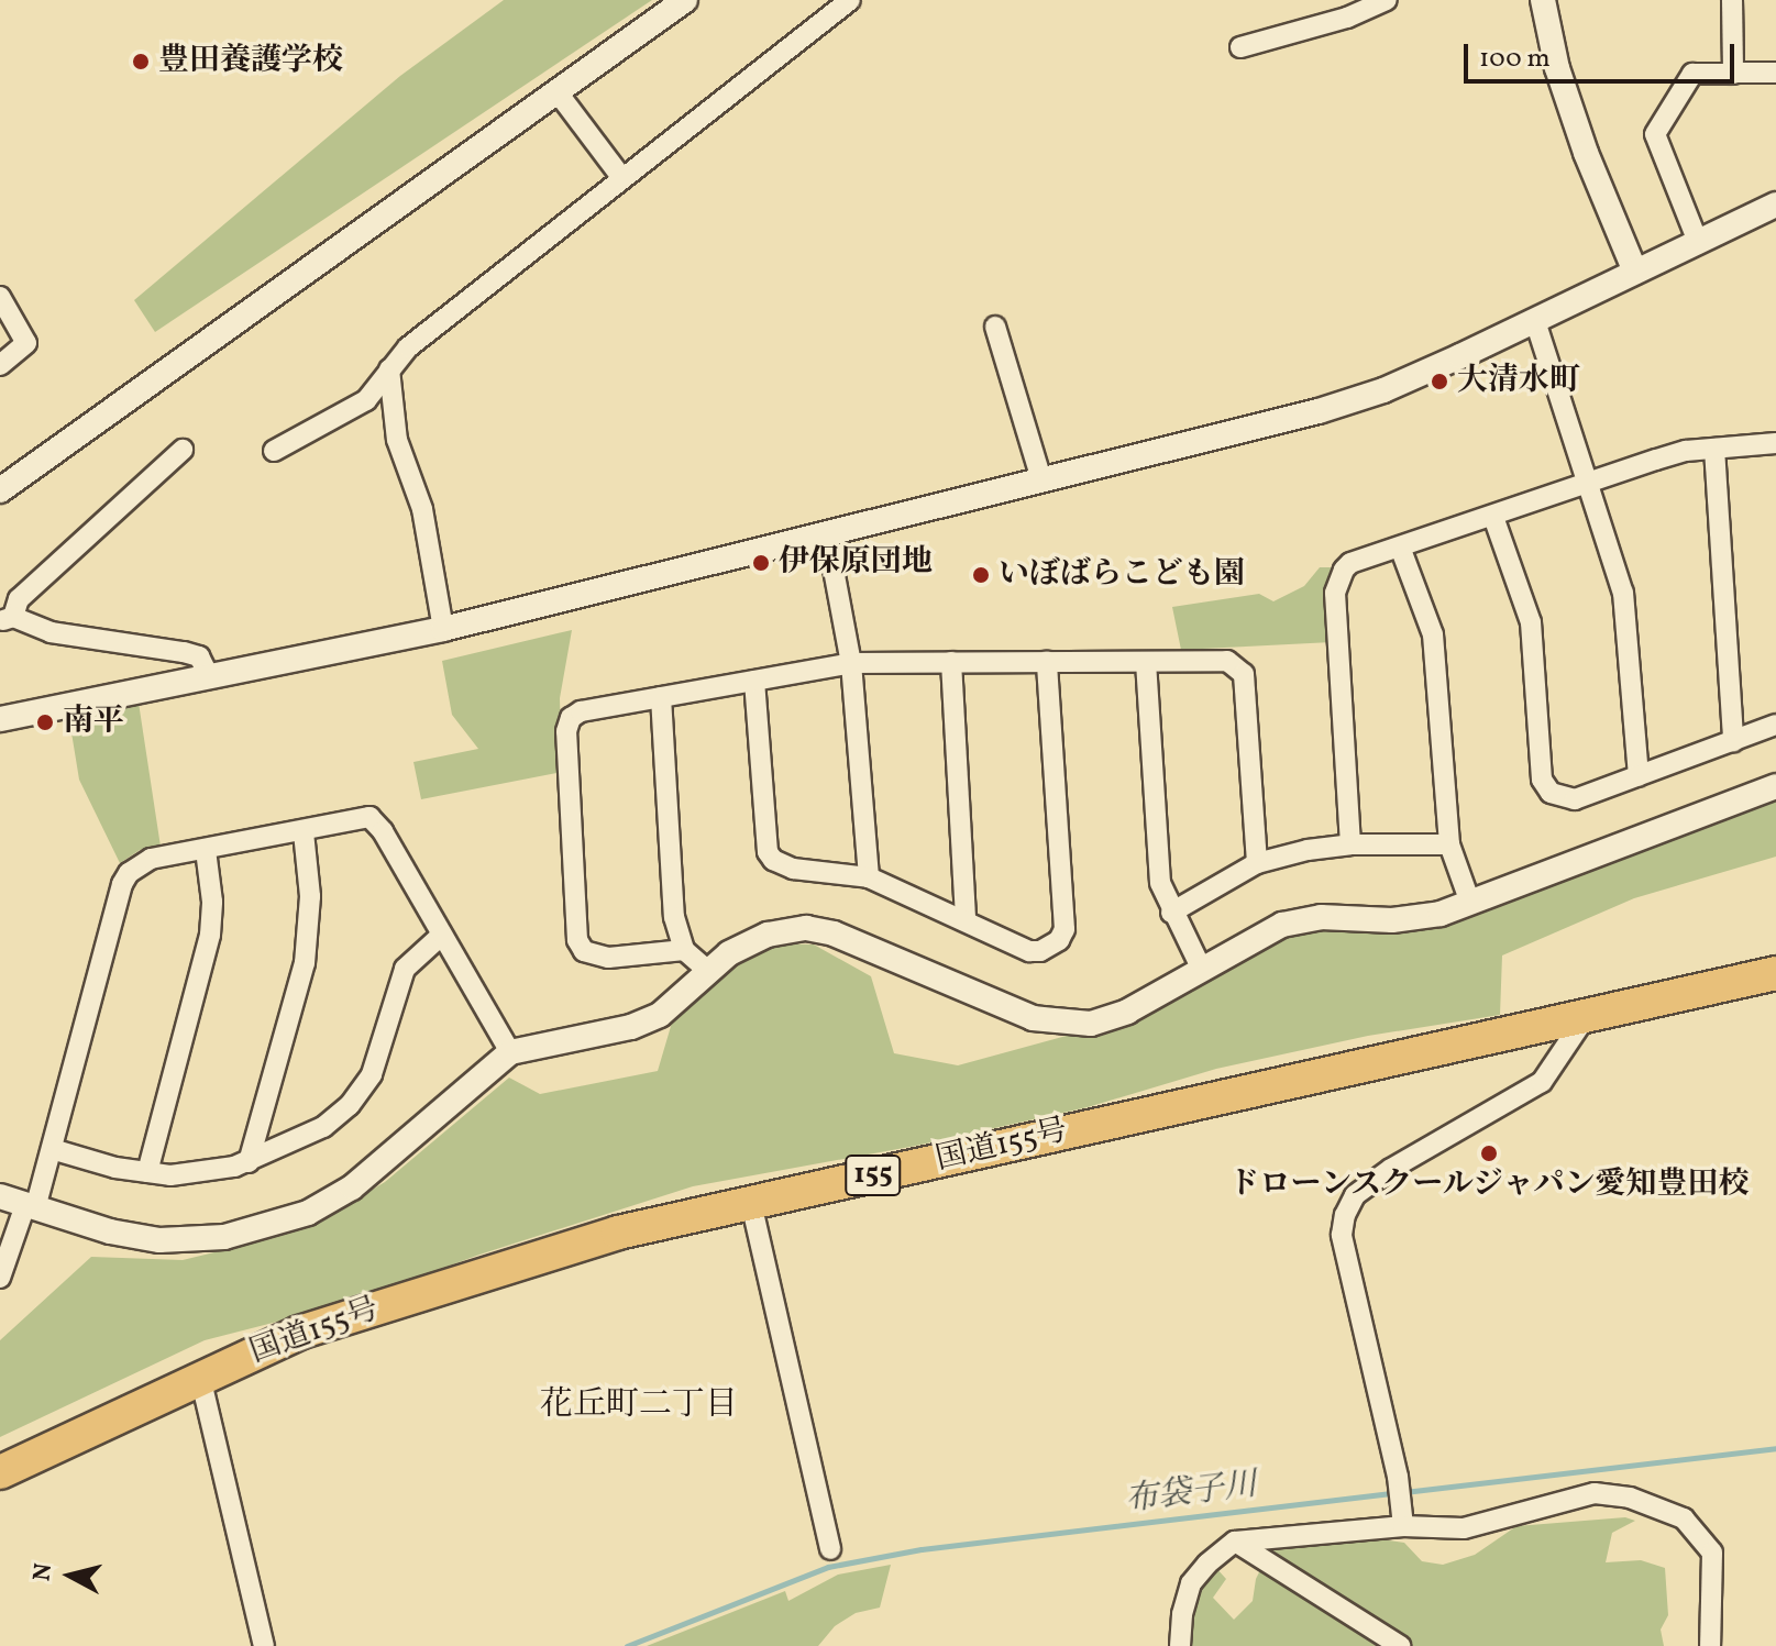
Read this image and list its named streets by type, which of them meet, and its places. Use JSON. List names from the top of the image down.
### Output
{
  "streets": {
    "highway": ["国道155号", "155"]
  },
  "districts": ["花丘町二丁目"],
  "water": ["布袋子川"],
  "places": [
    "豊田養護学校",
    "大清水町",
    "伊保原団地",
    "いぼばらこども園",
    "南平",
    "ドローンスクールジャパン愛知豊田校"
  ],
  "scale_bar": "100 m",
  "north": "left"
}
